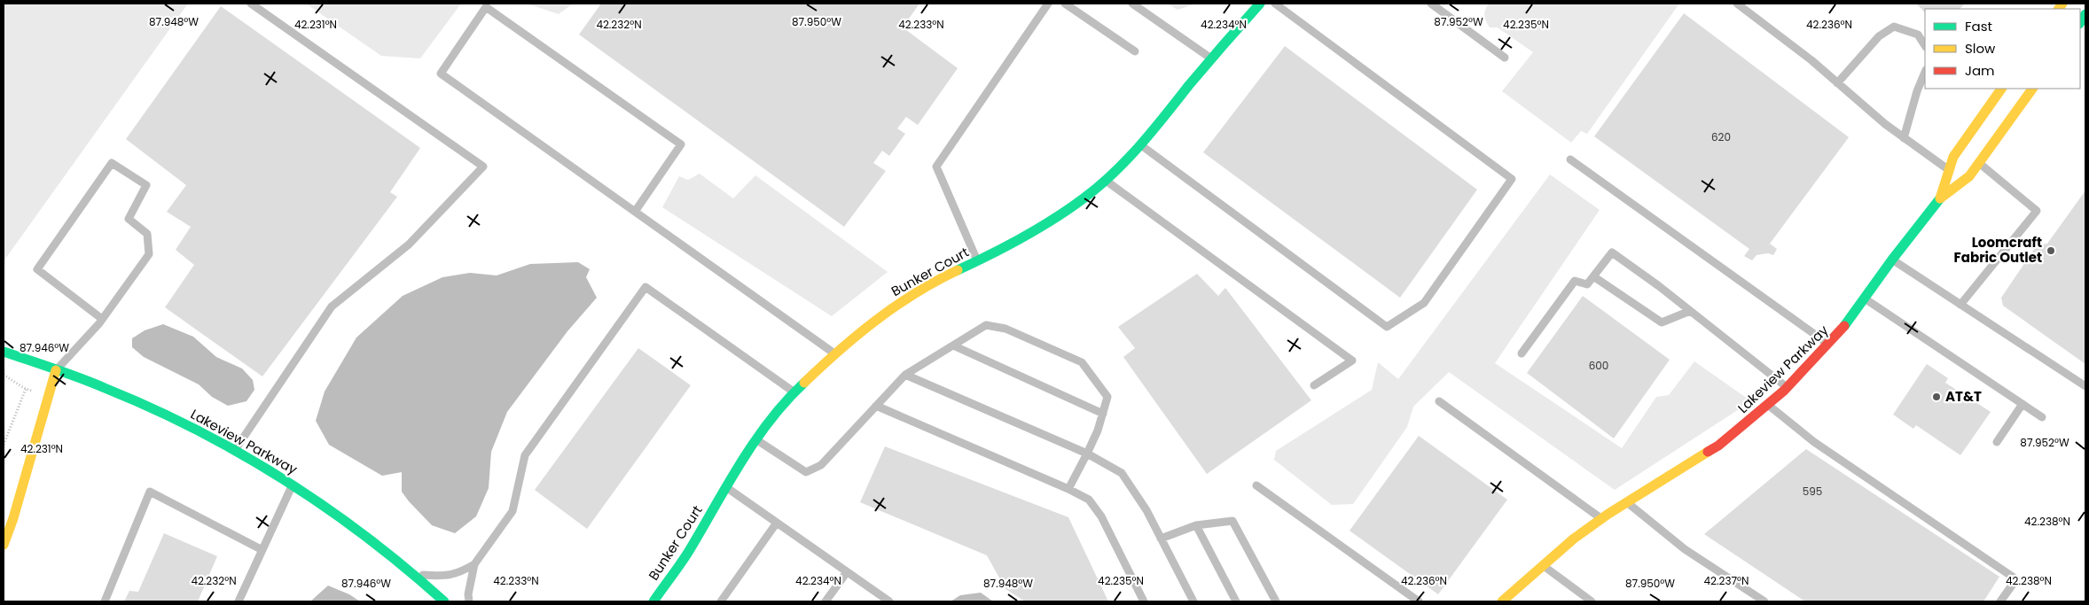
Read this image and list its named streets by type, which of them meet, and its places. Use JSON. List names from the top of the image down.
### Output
{
  "streets": {
    "street": ["Bunker Court", "Lakeview Parkway"]
  },
  "places": ["Loomcraft Fabric Outlet", "AT&T"],
  "house_numbers": ["620", "600", "595"],
  "legend": ["Fast", "Slow", "Jam"],
  "coordinates": [
    "87.948°W",
    "87.950°W",
    "87.952°W",
    "42.231°N",
    "42.232°N",
    "42.233°N",
    "42.234°N",
    "42.235°N",
    "42.236°N",
    "87.946°W",
    "42.238°N",
    "42.237°N"
  ]
}
